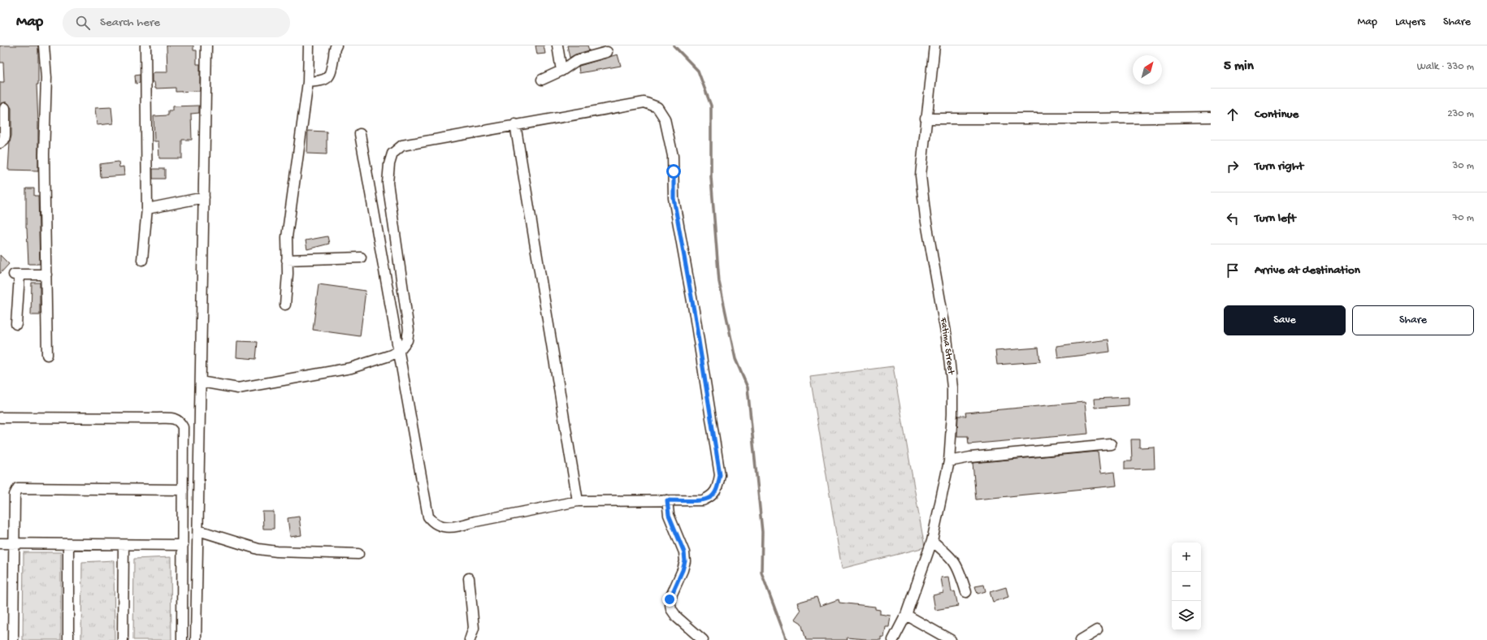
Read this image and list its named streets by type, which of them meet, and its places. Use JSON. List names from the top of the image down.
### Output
{
  "streets": {
    "street": ["Fatima Street"]
  },
  "north": "top right",
  "page": {
    "header": "Map",
    "search": "Search here",
    "nav": ["Map", "Layers", "Share"],
    "heading": ["5 min", "Walk · 330 m"],
    "list": [
      ["Continue", "230 m"],
      ["Turn right", "30 m"],
      ["Turn left", "70 m"],
      "Arrive at destination"
    ],
    "buttons": ["Save", "Share"],
    "map_buttons": ["+", "−"]
  }
}
